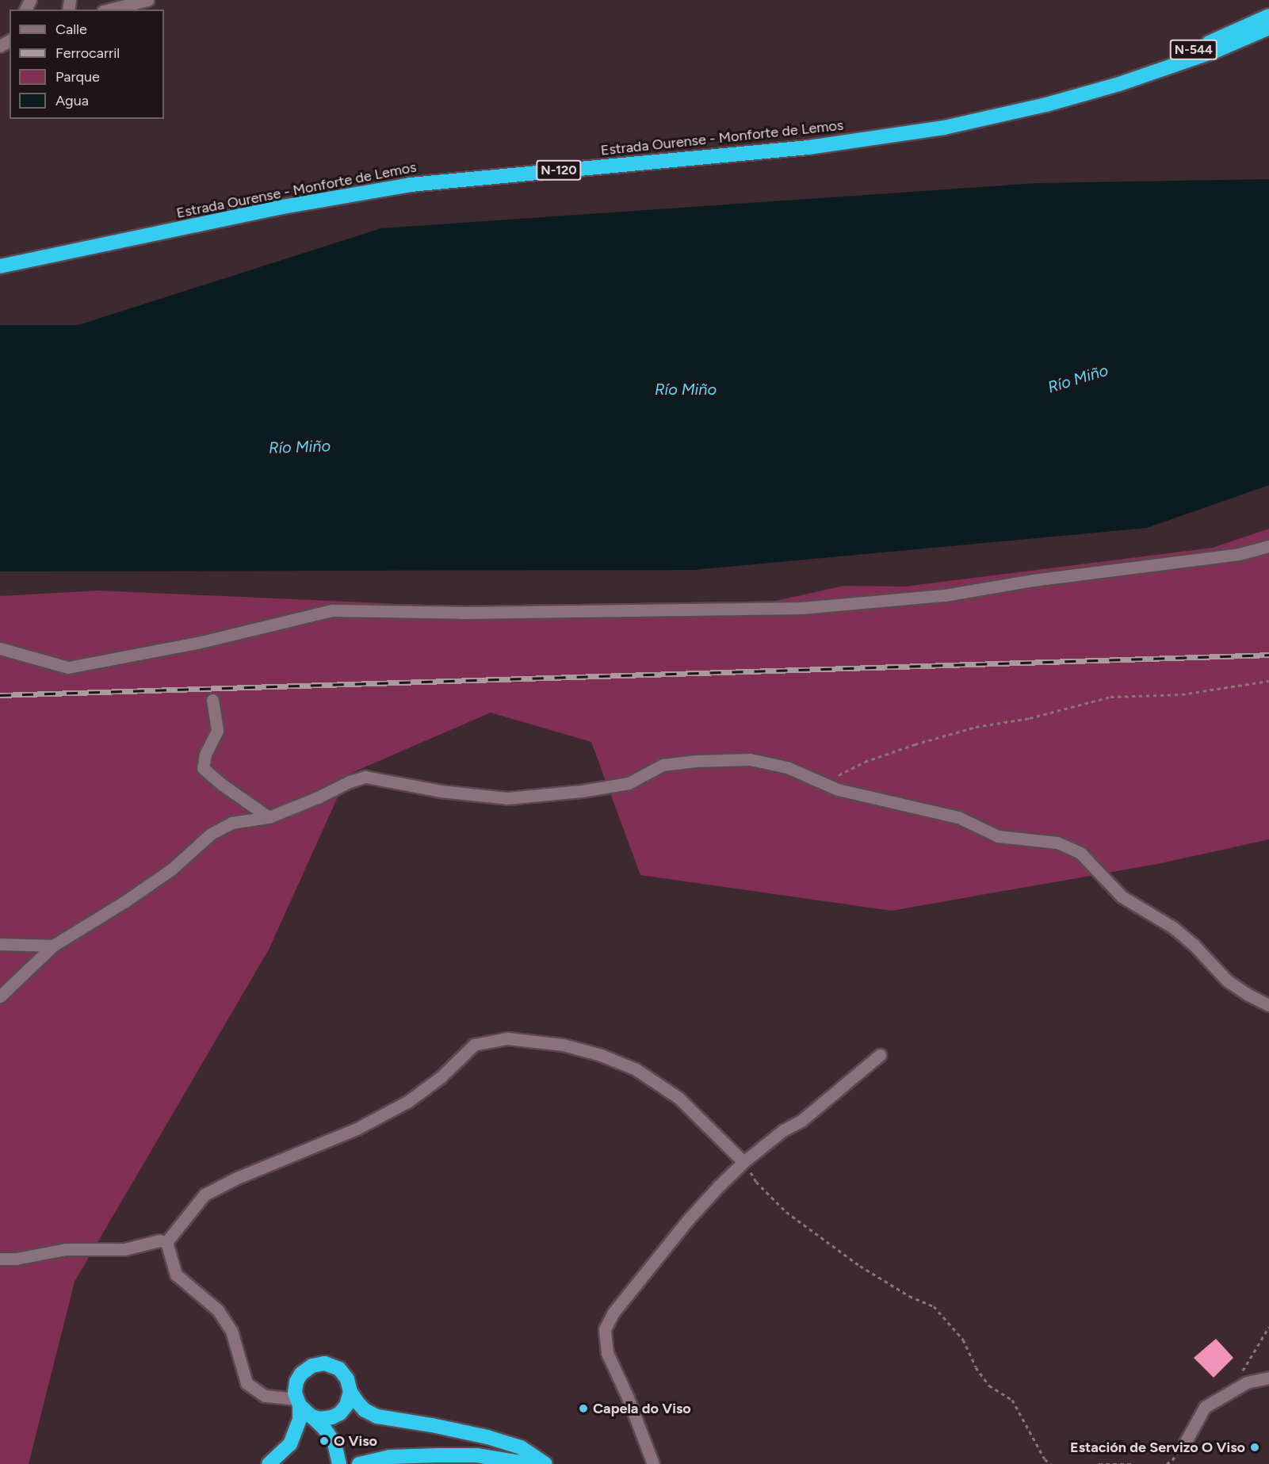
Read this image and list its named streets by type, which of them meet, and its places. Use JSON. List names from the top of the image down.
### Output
{
  "streets": {
    "highway": ["N-544", "Estrada Ourense - Monforte de Lemos", "N-120"]
  },
  "crossings": [
    ["N-544", "Estrada Ourense - Monforte de Lemos"]
  ],
  "water": ["Río Miño"],
  "places": ["Capela do Viso", "O Viso", "Estación de Servizo O Viso"],
  "legend": [
    "Calle",
    "Ferrocarril",
    "Parque",
    "Agua"
  ]
}
